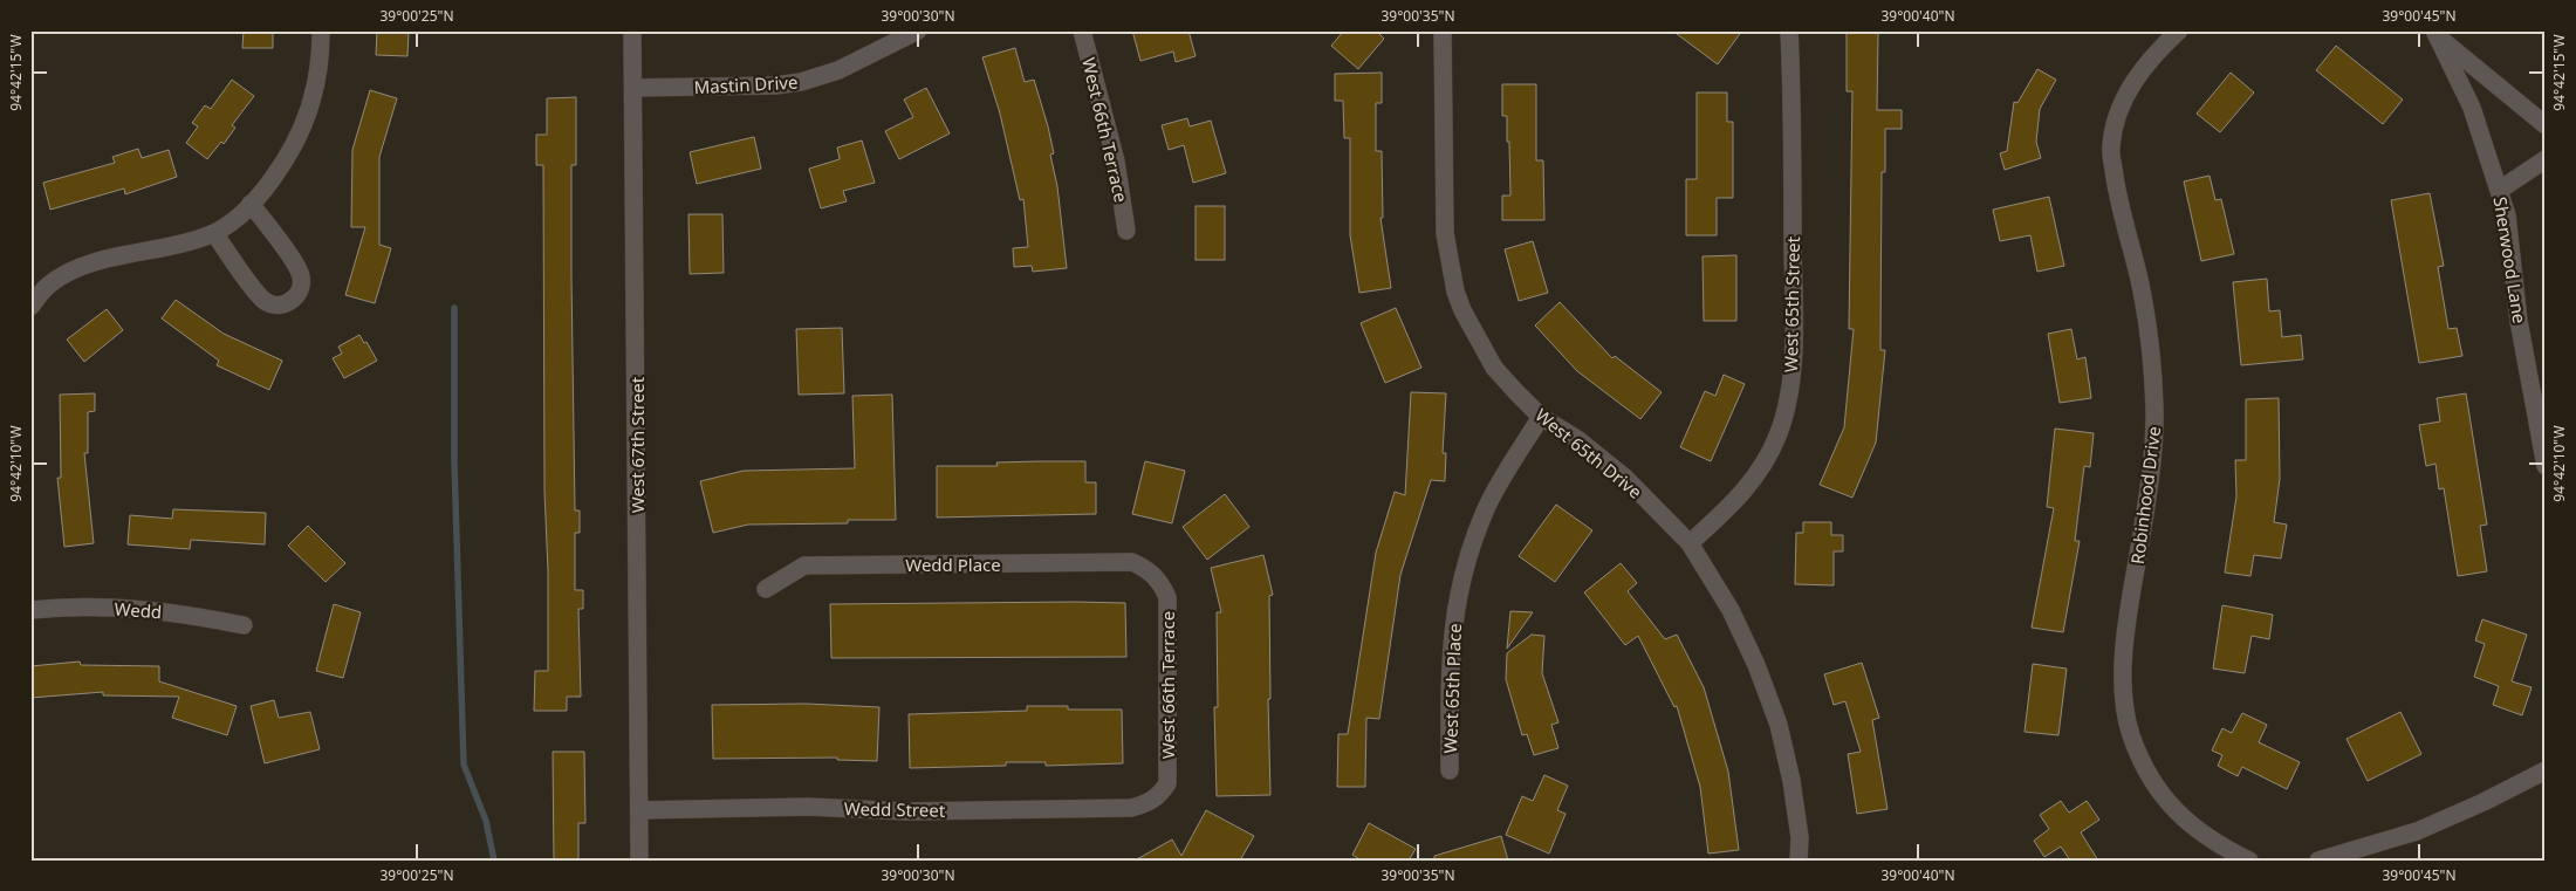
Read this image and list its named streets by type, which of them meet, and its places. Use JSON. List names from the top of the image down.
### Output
{
  "streets": {
    "street": [
      "Mastin Drive",
      "West 66th Terrace",
      "Sherwood Lane",
      "West 65th Street",
      "West 67th Street",
      "West 65th Drive",
      "Robinhood Drive",
      "Wedd Place",
      "Wedd",
      "West 65th Place",
      "Wedd Street"
    ]
  },
  "crossings": [
    ["Mastin Drive", "West 67th Street"],
    ["West 66th Terrace", "Wedd Place"],
    ["West 66th Terrace", "Wedd Street"],
    ["West 65th Street", "West 65th Drive"],
    ["West 67th Street", "Wedd Street"],
    ["West 65th Drive", "West 65th Place"]
  ],
  "coordinates": [
    "39°00'25\"N",
    "39°00'30\"N",
    "39°00'35\"N",
    "39°00'40\"N",
    "39°00'45\"N",
    "94°42'15\"W",
    "94°42'10\"W"
  ]
}
